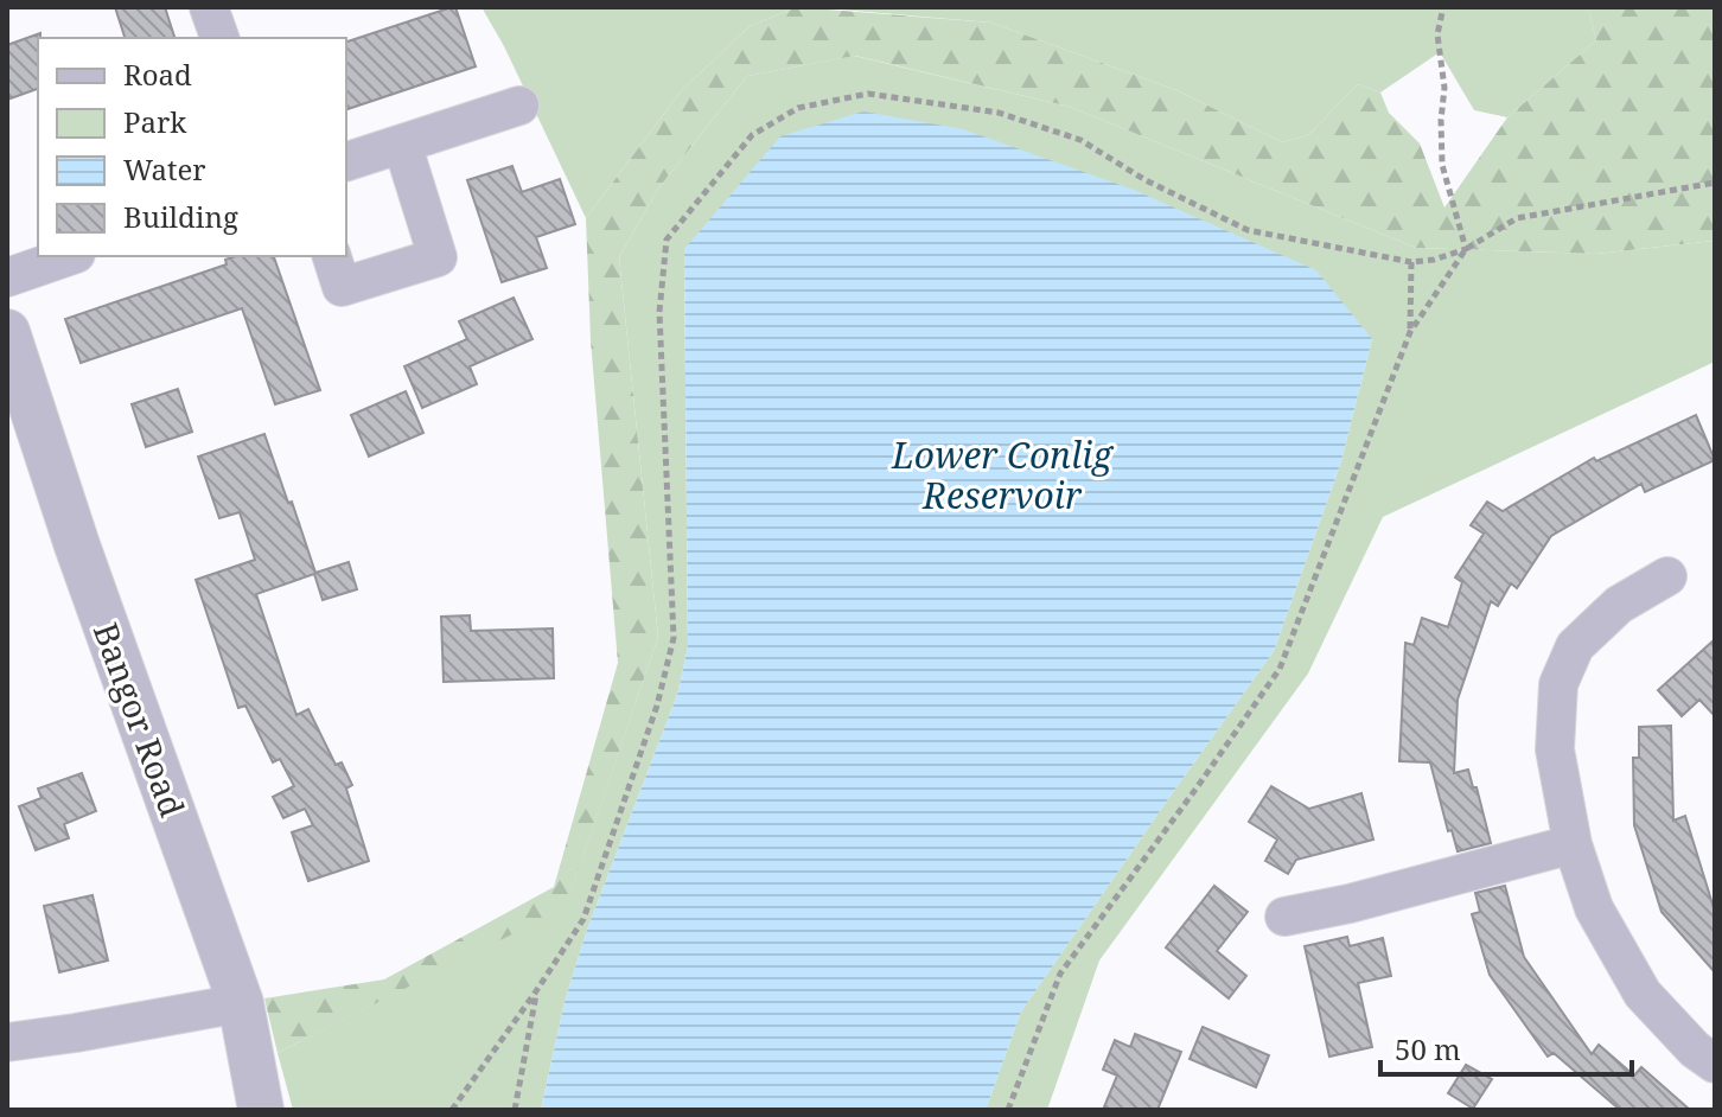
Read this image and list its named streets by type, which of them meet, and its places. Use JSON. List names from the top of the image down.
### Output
{
  "streets": {
    "street": ["Bangor Road"]
  },
  "water": ["Lower Conlig Reservoir"],
  "legend": [
    "Road",
    "Park",
    "Water",
    "Building"
  ],
  "scale_bar": "50 m"
}
